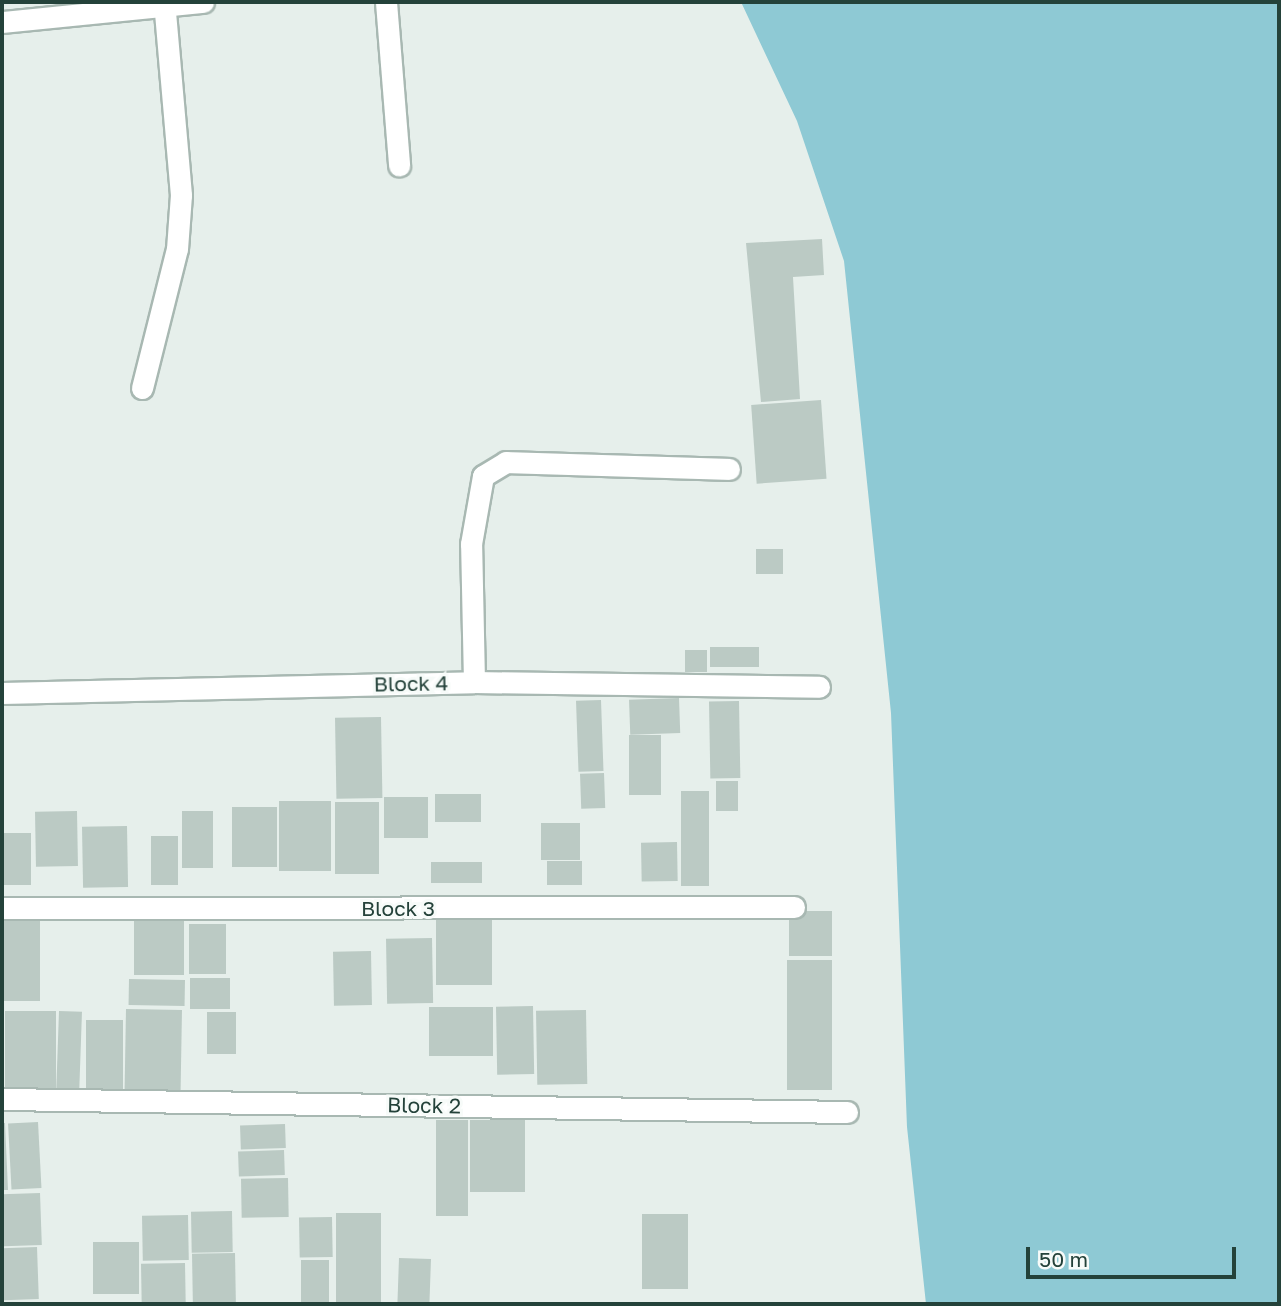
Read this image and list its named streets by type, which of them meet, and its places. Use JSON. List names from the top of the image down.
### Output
{
  "streets": {
    "street": ["Block 4", "Block 3", "Block 2"]
  },
  "scale_bar": "50 m"
}
